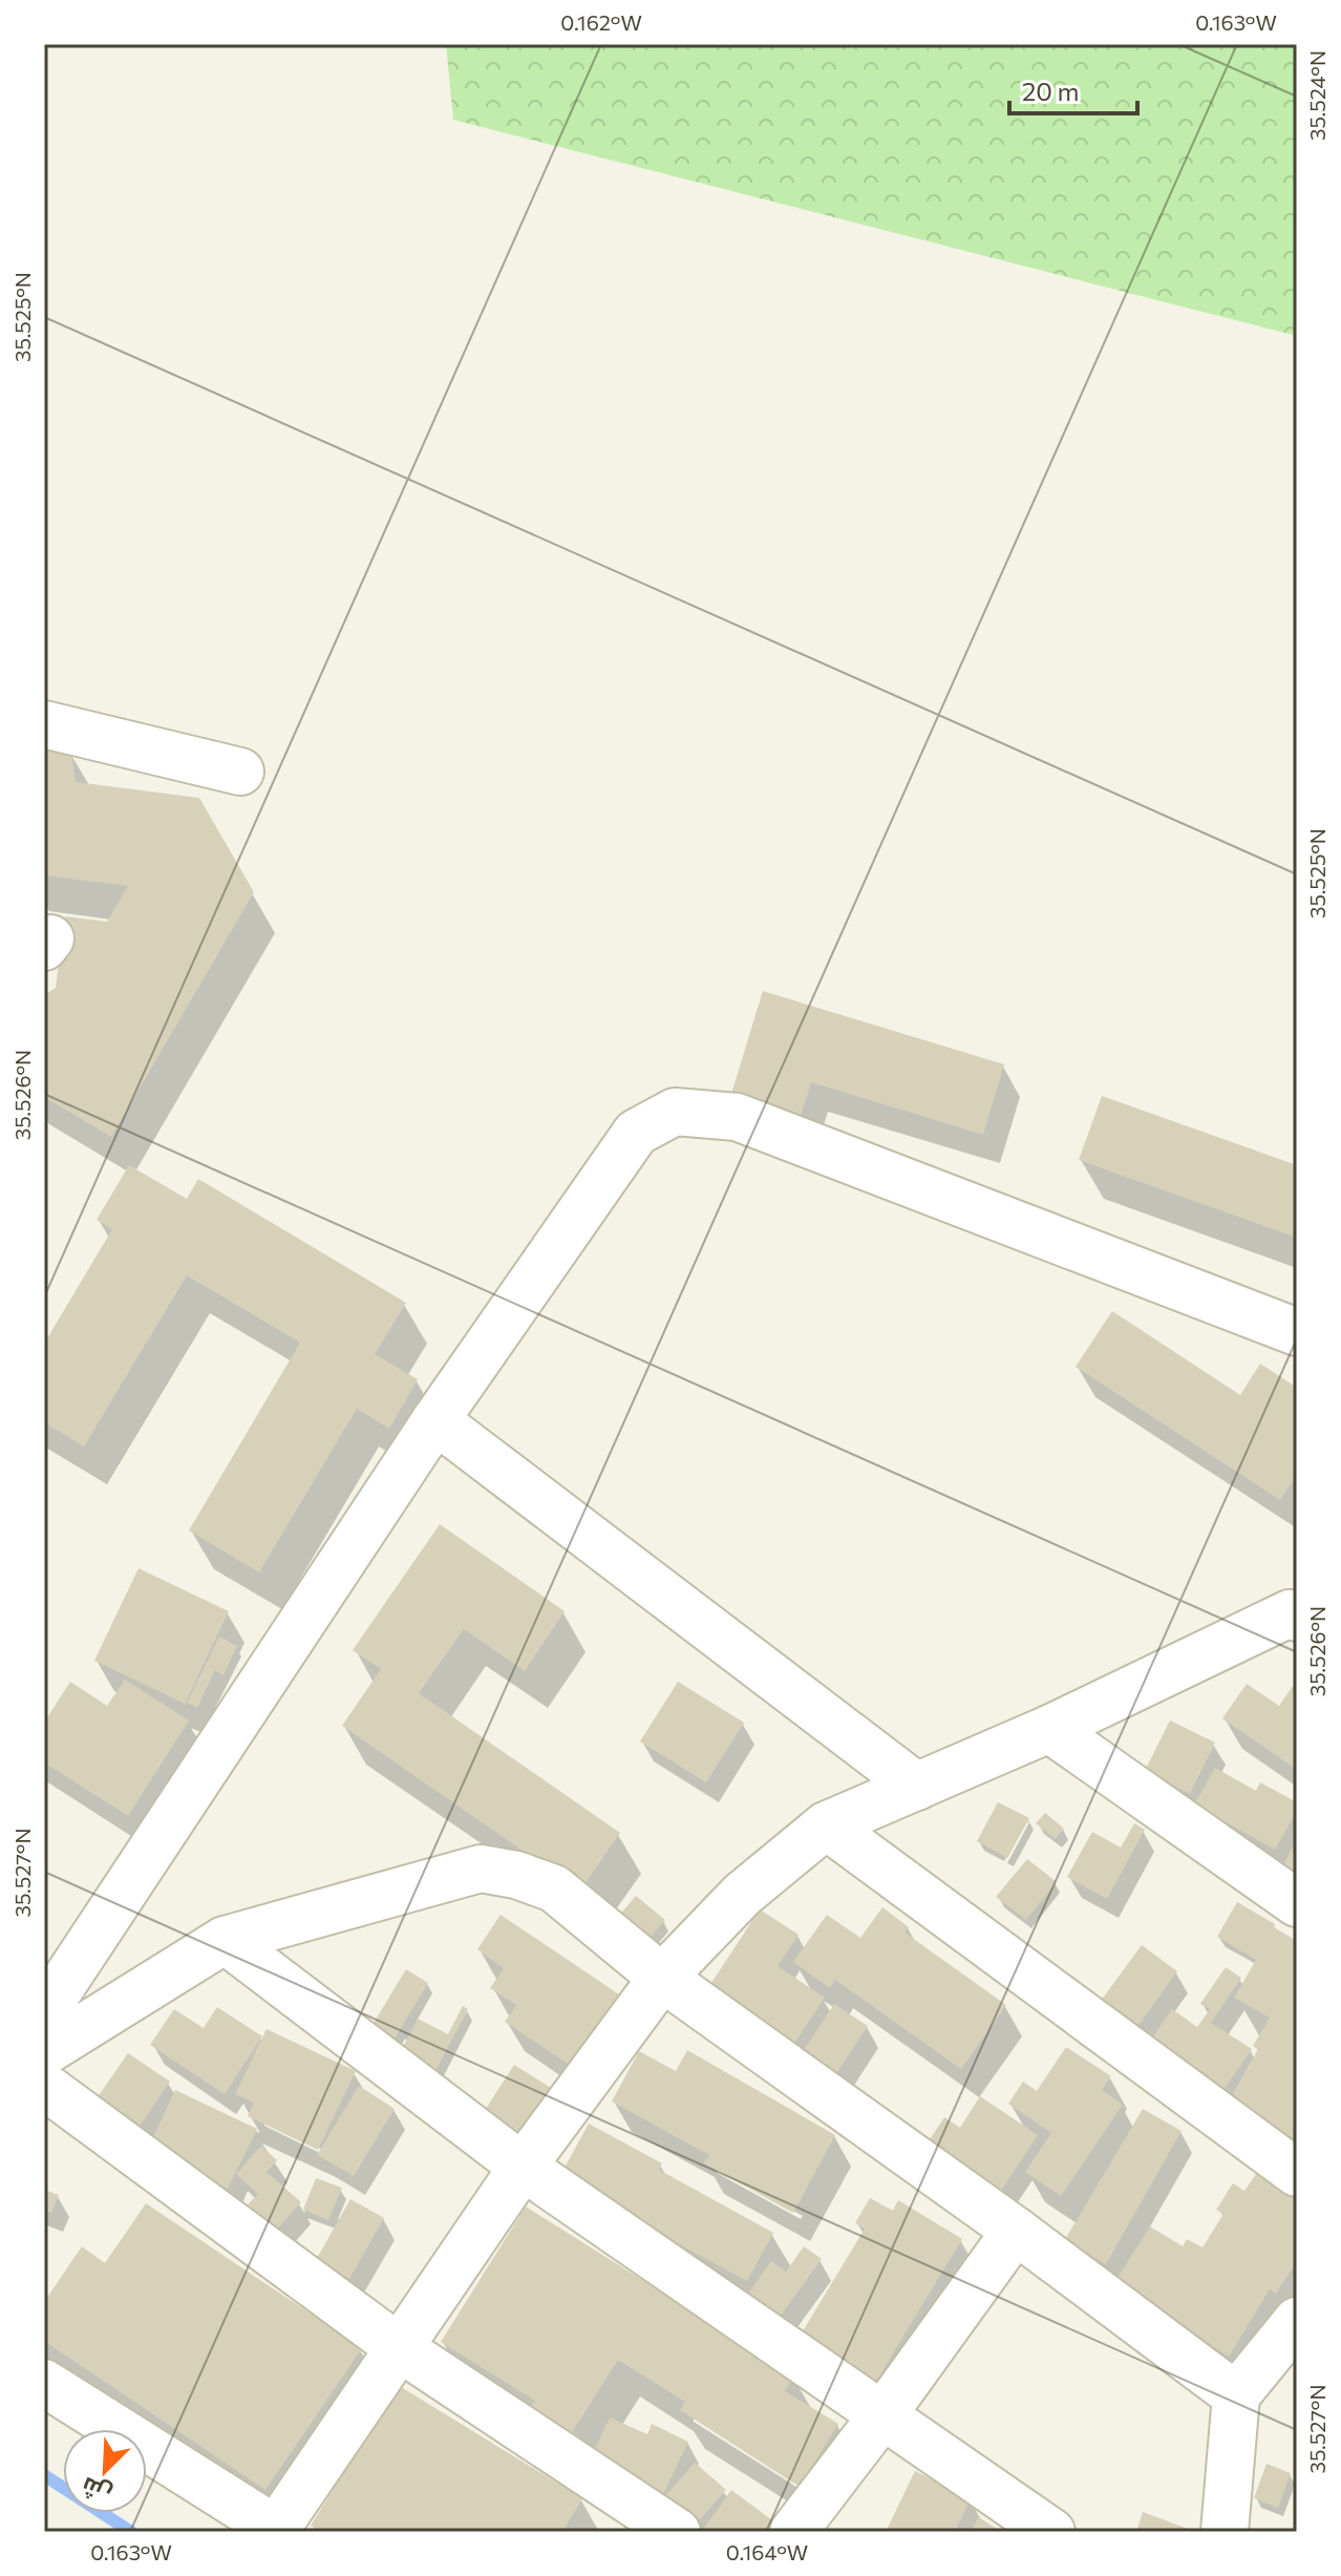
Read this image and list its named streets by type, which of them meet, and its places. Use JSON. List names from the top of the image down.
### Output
{
  "scale_bar": "20 m",
  "north": "bottom left",
  "coordinates": [
    "0.162°W",
    "0.163°W",
    "35.524°N",
    "35.525°N",
    "35.526°N",
    "35.527°N",
    "0.164°W"
  ]
}
